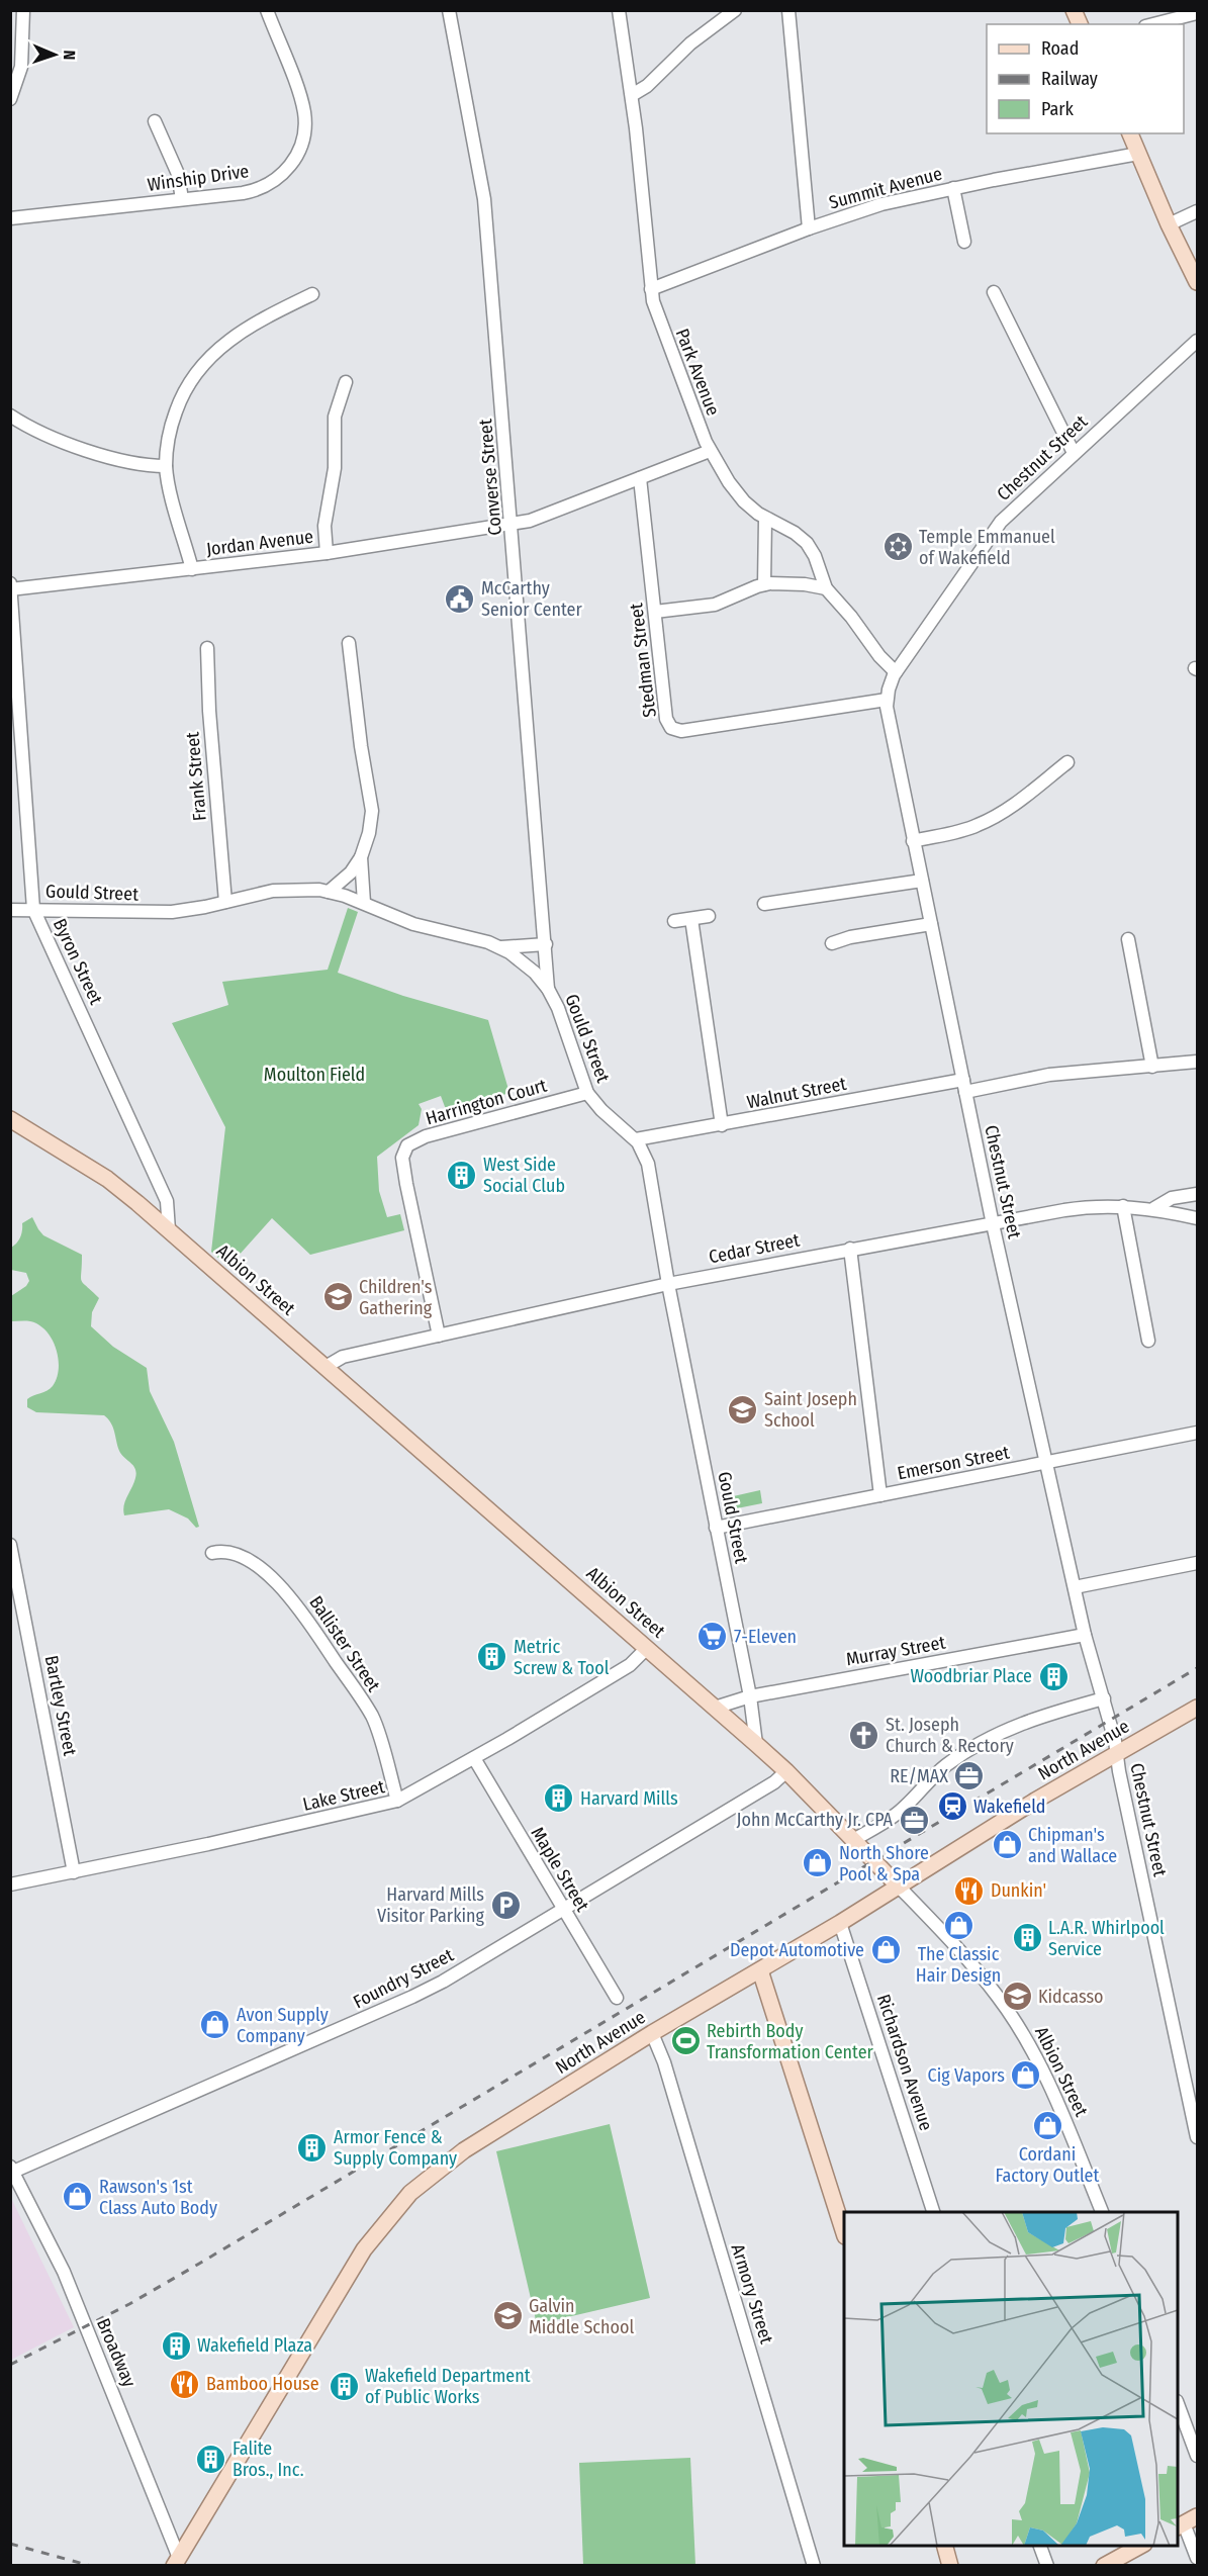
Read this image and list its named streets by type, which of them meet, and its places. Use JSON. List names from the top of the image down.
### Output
{
  "streets": {
    "main road": ["Albion Street", "North Avenue"],
    "street": [
      "Winship Drive",
      "Summit Avenue",
      "Park Avenue",
      "Chestnut Street",
      "Converse Street",
      "Jordan Avenue",
      "Stedman Street",
      "Frank Street",
      "Gould Street",
      "Byron Street",
      "Walnut Street",
      "Harrington Court",
      "Cedar Street",
      "Emerson Street",
      "Ballister Street",
      "Murray Street",
      "Bartley Street",
      "Lake Street",
      "Maple Street",
      "Foundry Street",
      "Richardson Avenue",
      "Armory Street",
      "Broadway"
    ]
  },
  "crossings": [
    ["Summit Avenue", "Park Avenue"],
    ["Park Avenue", "Chestnut Street"],
    ["Park Avenue", "Jordan Avenue"],
    ["Chestnut Street", "Stedman Street"],
    ["Chestnut Street", "Walnut Street"],
    ["Chestnut Street", "Cedar Street"],
    ["Chestnut Street", "Emerson Street"],
    ["Chestnut Street", "Murray Street"],
    ["Chestnut Street", "North Avenue"],
    ["Converse Street", "Jordan Avenue"],
    ["Converse Street", "Gould Street"],
    ["Jordan Avenue", "Stedman Street"],
    ["Jordan Avenue", "Byron Street"],
    ["Frank Street", "Gould Street"],
    ["Gould Street", "Byron Street"],
    ["Gould Street", "Walnut Street"],
    ["Gould Street", "Harrington Court"],
    ["Gould Street", "Cedar Street"],
    ["Gould Street", "Albion Street"],
    ["Gould Street", "Emerson Street"],
    ["Gould Street", "Murray Street"],
    ["Byron Street", "Albion Street"],
    ["Harrington Court", "Cedar Street"],
    ["Cedar Street", "Albion Street"],
    ["Albion Street", "Murray Street"],
    ["Albion Street", "North Avenue"],
    ["Albion Street", "Lake Street"],
    ["Albion Street", "Foundry Street"],
    ["Ballister Street", "Lake Street"],
    ["Bartley Street", "Lake Street"],
    ["North Avenue", "Richardson Avenue"],
    ["North Avenue", "Armory Street"],
    ["North Avenue", "Broadway"],
    ["Lake Street", "Maple Street"],
    ["Maple Street", "Foundry Street"],
    ["Foundry Street", "Broadway"]
  ],
  "parks": ["Moulton Field"],
  "places": {
    "synagogue": ["Temple Emmanuel of Wakefield"],
    "public building": ["McCarthy Senior Center"],
    "building": [
      "West Side Social Club",
      "Metric Screw & Tool",
      "Woodbriar Place",
      "Harvard Mills",
      "L.A.R. Whirlpool Service",
      "Armor Fence & Supply Company",
      "Wakefield Plaza",
      "Wakefield Department of Public Works",
      "Falite Bros., Inc."
    ],
    "school or university": [
      "Children's Gathering",
      "Saint Joseph School",
      "Kidcasso",
      "Galvin Middle School"
    ],
    "supermarket": ["7-Eleven"],
    "church": ["St. Joseph Church & Rectory"],
    "office": ["RE/MAX", "John McCarthy Jr. CPA"],
    "station": ["Wakefield"],
    "shop": [
      "Chipman's and Wallace",
      "North Shore Pool & Spa",
      "The Classic Hair Design",
      "Depot Automotive",
      "Avon Supply Company",
      "Cig Vapors",
      "Cordani Factory Outlet",
      "Rawson's 1st Class Auto Body"
    ],
    "restaurant": ["Dunkin'", "Bamboo House"],
    "parking": ["Harvard Mills Visitor Parking"],
    "sports": ["Rebirth Body Transformation Center"]
  },
  "legend": ["Road", "Railway", "Park"],
  "north": "right"
}
